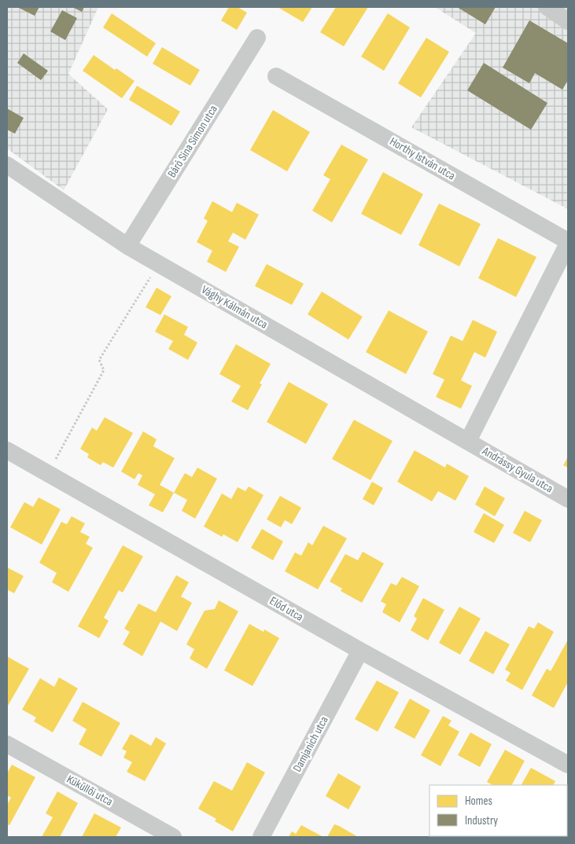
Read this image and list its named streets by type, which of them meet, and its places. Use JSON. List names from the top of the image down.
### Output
{
  "streets": {
    "street": [
      "Báró Sina Simon utca",
      "Horthy István utca",
      "Vághy Kálmán utca",
      "Andrássy Gyula utca",
      "Előd utca",
      "Damjanich utca",
      "Küküllői utca"
    ]
  },
  "crossings": [
    ["Báró Sina Simon utca", "Vághy Kálmán utca"],
    ["Horthy István utca", "Vághy Kálmán utca"],
    ["Horthy István utca", "Andrássy Gyula utca"],
    ["Vághy Kálmán utca", "Andrássy Gyula utca"],
    ["Előd utca", "Damjanich utca"]
  ],
  "legend": ["Homes", "Industry"]
}
